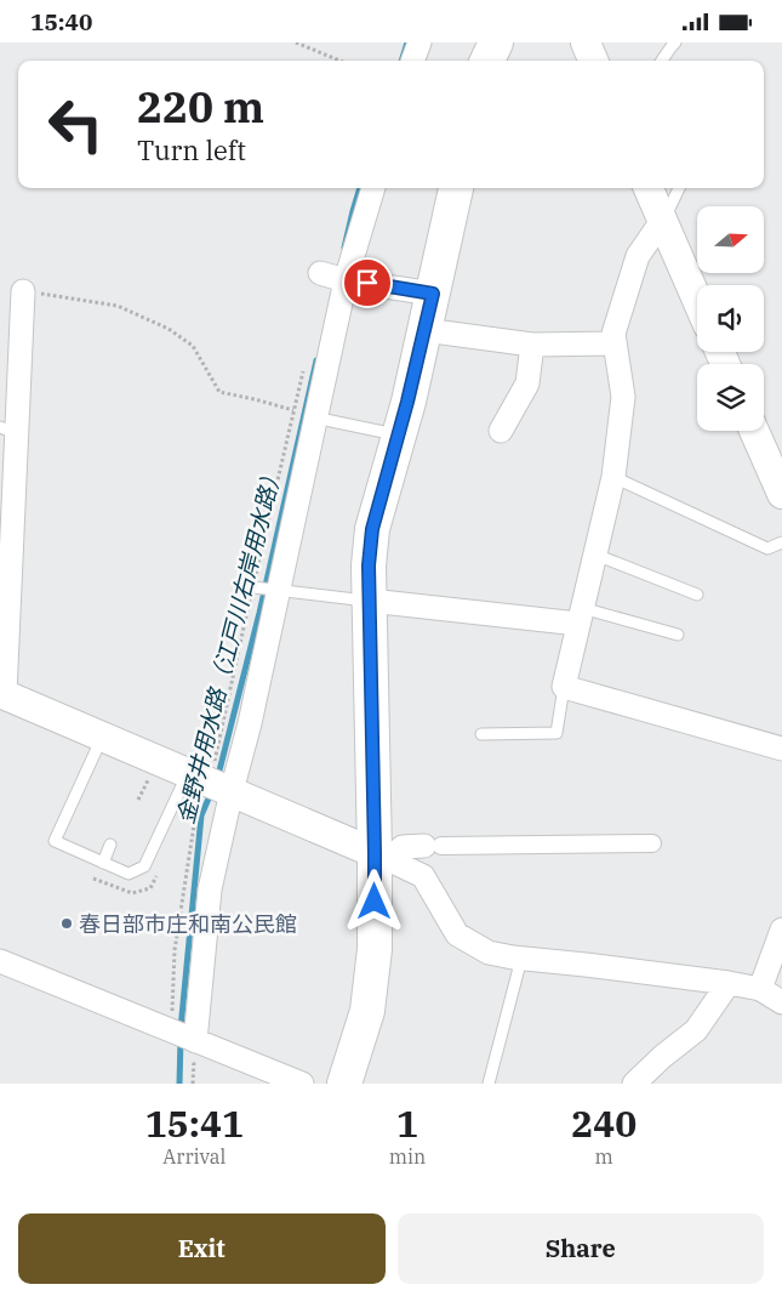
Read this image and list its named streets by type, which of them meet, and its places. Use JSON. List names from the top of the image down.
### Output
{
  "water": ["金野井用水路（江戸川右岸用水路）"],
  "places": ["春日部市庄和南公民館"],
  "north": "right",
  "page": {
    "status": "15:40",
    "turn": ["220 m", "Turn left"],
    "eta": [
      "15:41",
      "Arrival",
      "1",
      "min",
      "240",
      "m"
    ],
    "buttons": ["Exit", "Share"]
  }
}
